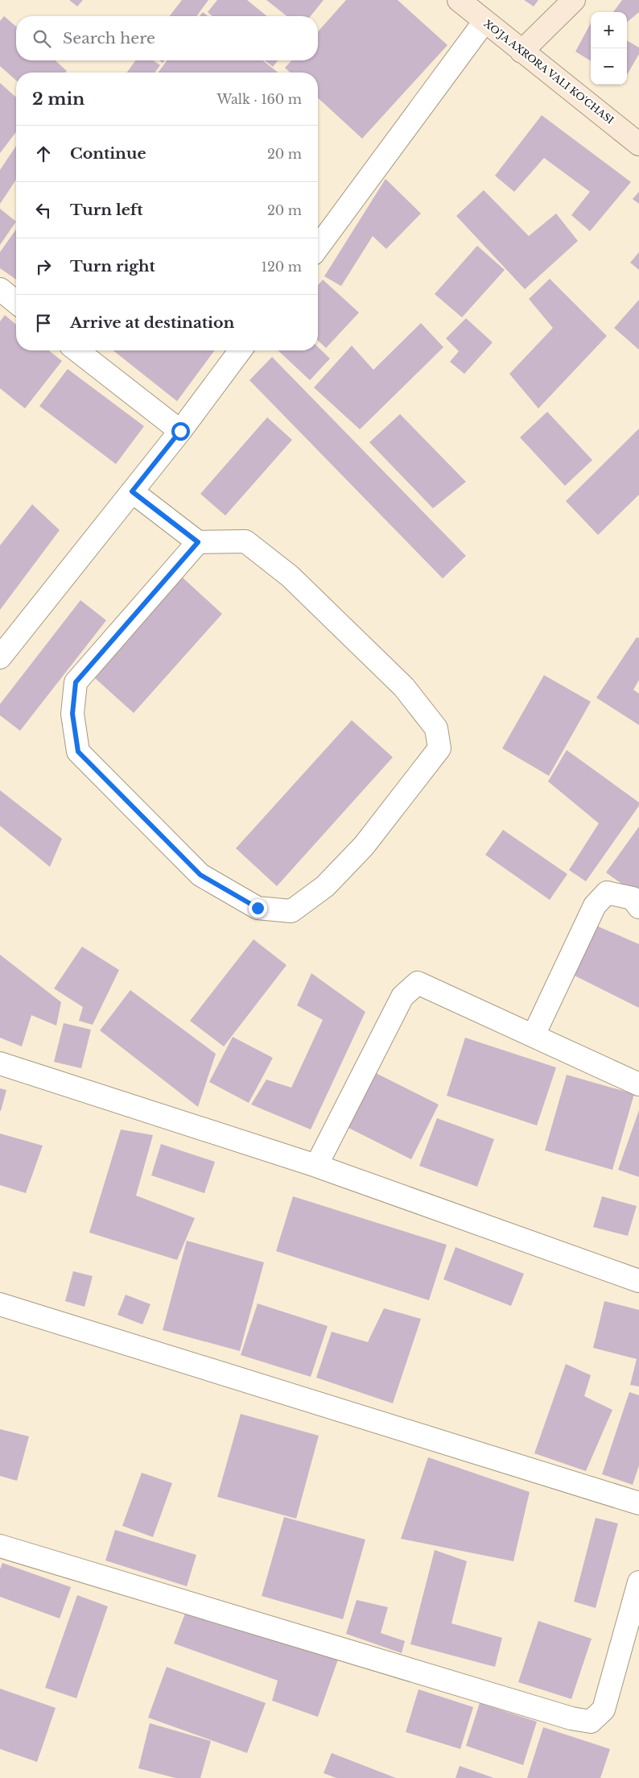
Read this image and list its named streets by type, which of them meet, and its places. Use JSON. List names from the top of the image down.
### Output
{
  "streets": {
    "street": ["XO'JA AXRORA VALI KO'CHASI"]
  },
  "page": {
    "map_buttons": ["+", "−"],
    "search": "Search here",
    "heading": ["2 min", "Walk · 160 m"],
    "list": [
      ["Continue", "20 m"],
      ["Turn left", "20 m"],
      ["Turn right", "120 m"],
      "Arrive at destination"
    ]
  }
}
